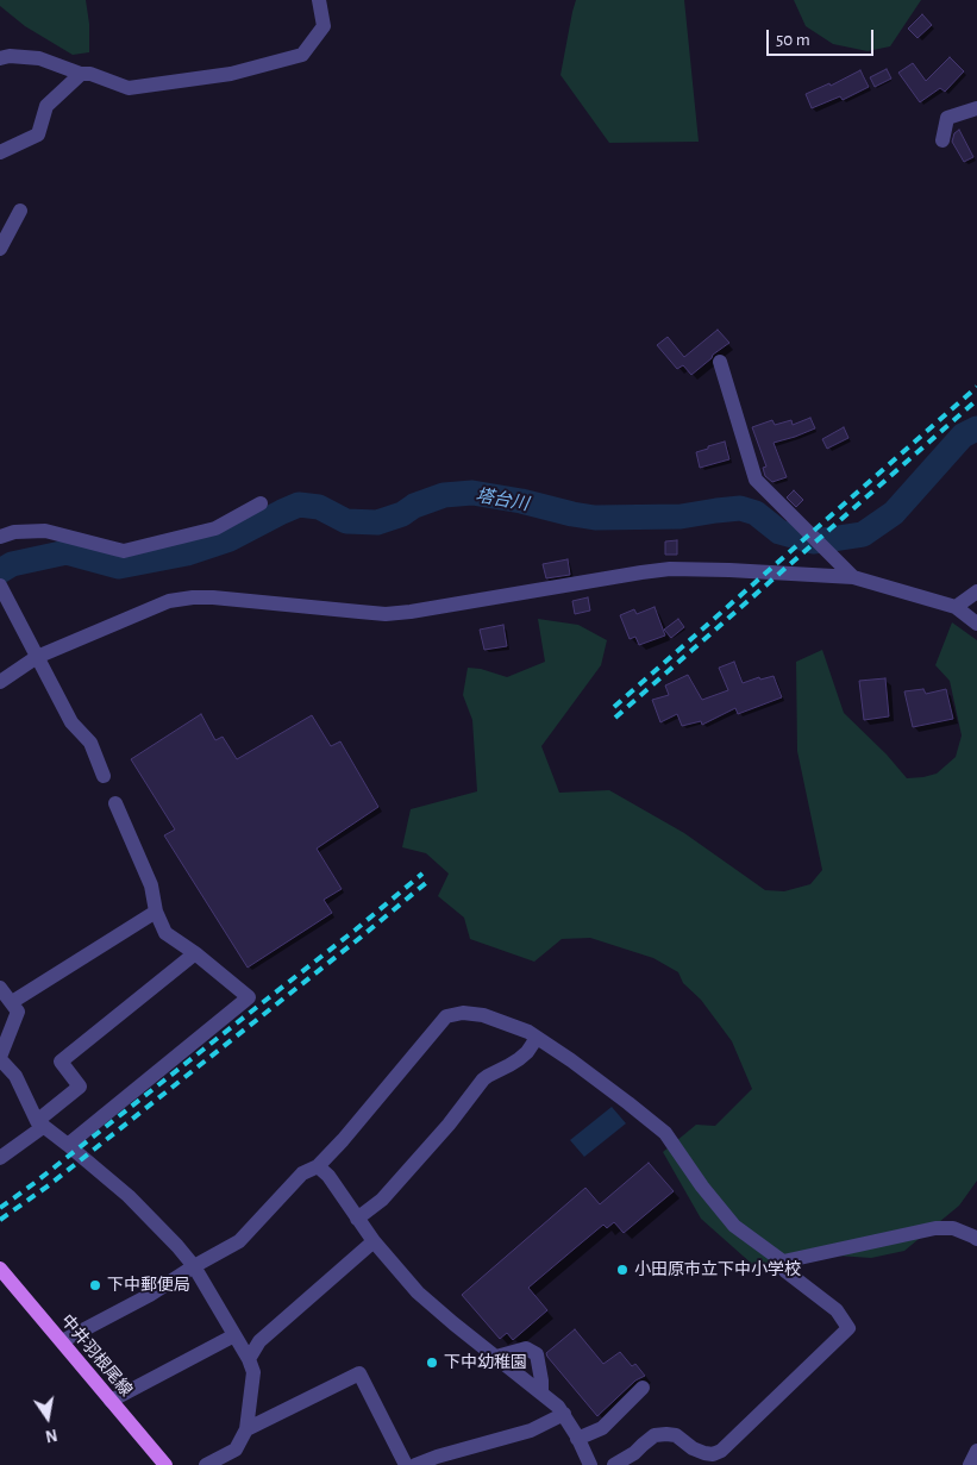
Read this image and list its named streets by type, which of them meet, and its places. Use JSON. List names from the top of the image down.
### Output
{
  "streets": {
    "main road": ["中井羽根尾線"]
  },
  "water": ["塔台川"],
  "places": ["小田原市立下中小学校", "下中郵便局", "下中幼稚園"],
  "scale_bar": "50 m",
  "north": "bottom"
}
